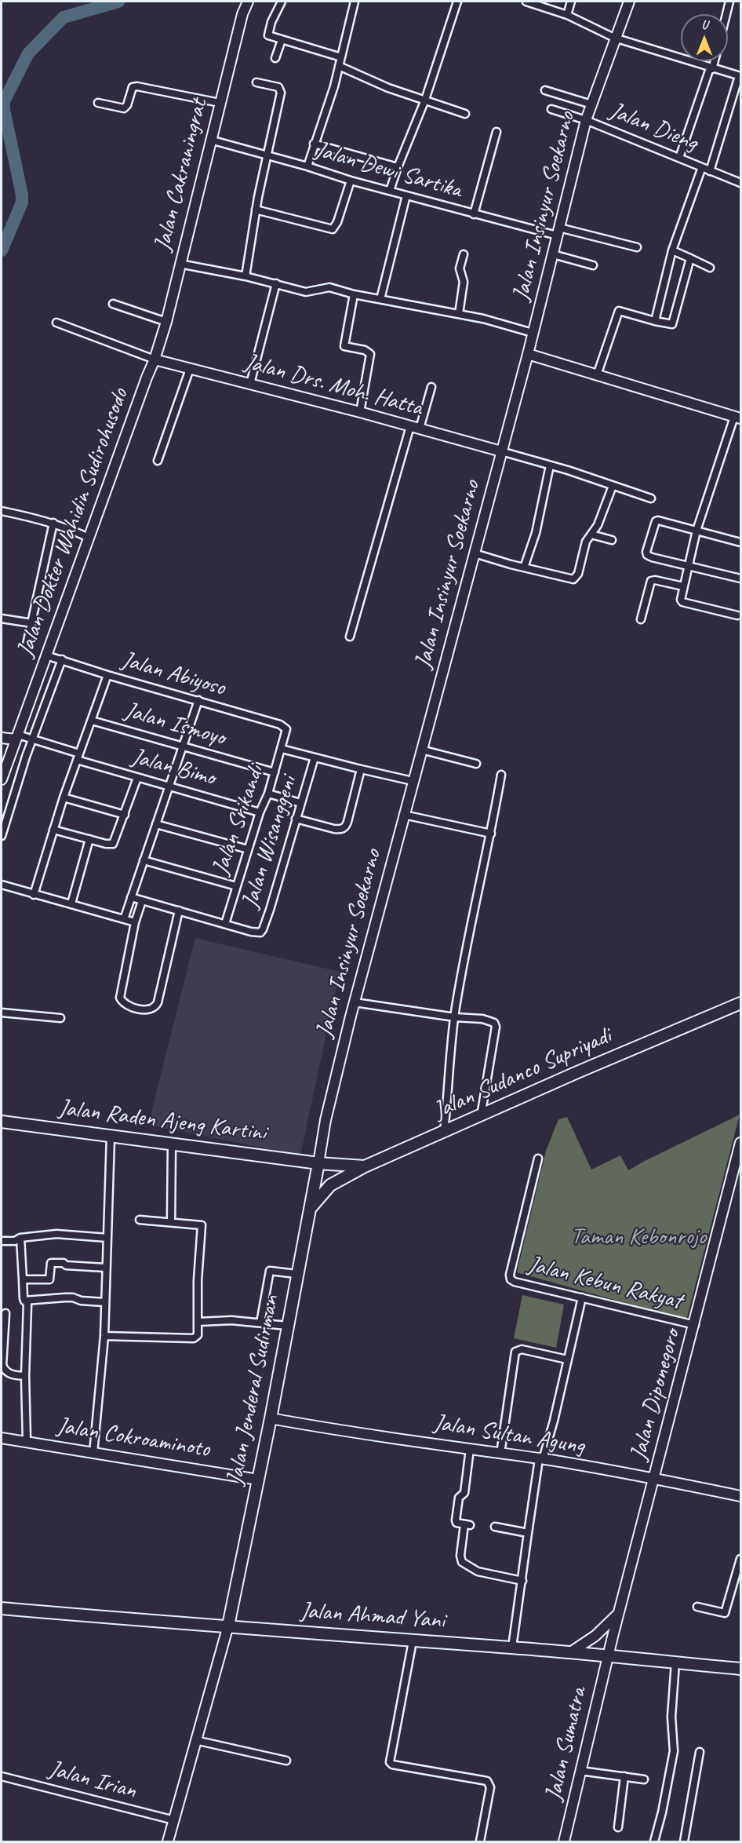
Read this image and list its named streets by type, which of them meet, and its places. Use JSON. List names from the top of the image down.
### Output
{
  "streets": {
    "main road": [
      "Jalan Cakraningrat",
      "Jalan Insinyur Soekarno",
      "Jalan Drs. Moh. Hatta",
      "Jalan Dokter Wahidin Sudirohusodo",
      "Jalan Sudanco Supriyadi",
      "Jalan Raden Ajeng Kartini",
      "Jalan Jenderal Sudirman",
      "Jalan Diponegoro",
      "Jalan Sultan Agung",
      "Jalan Cokroaminoto",
      "Jalan Ahmad Yani",
      "Jalan Sumatra"
    ],
    "street": [
      "Jalan Dieng",
      "Jalan Dewi Sartika",
      "Jalan Abiyoso",
      "Jalan Ismoyo",
      "Jalan Bimo",
      "Jalan Srikandi",
      "Jalan Wisanggeni",
      "Jalan Kebun Rakyat",
      "Jalan Irian"
    ]
  },
  "crossings": [
    ["Jalan Dieng", "Jalan Insinyur Soekarno"],
    ["Jalan Dewi Sartika", "Jalan Cakraningrat"],
    ["Jalan Dewi Sartika", "Jalan Insinyur Soekarno"],
    ["Jalan Cakraningrat", "Jalan Drs. Moh. Hatta"],
    ["Jalan Cakraningrat", "Jalan Dokter Wahidin Sudirohusodo"],
    ["Jalan Insinyur Soekarno", "Jalan Drs. Moh. Hatta"],
    ["Jalan Insinyur Soekarno", "Jalan Sudanco Supriyadi"],
    ["Jalan Insinyur Soekarno", "Jalan Raden Ajeng Kartini"],
    ["Jalan Insinyur Soekarno", "Jalan Jenderal Sudirman"],
    ["Jalan Drs. Moh. Hatta", "Jalan Dokter Wahidin Sudirohusodo"],
    ["Jalan Dokter Wahidin Sudirohusodo", "Jalan Abiyoso"],
    ["Jalan Dokter Wahidin Sudirohusodo", "Jalan Bimo"],
    ["Jalan Abiyoso", "Jalan Srikandi"],
    ["Jalan Ismoyo", "Jalan Srikandi"],
    ["Jalan Bimo", "Jalan Srikandi"],
    ["Jalan Srikandi", "Jalan Wisanggeni"],
    ["Jalan Sudanco Supriyadi", "Jalan Raden Ajeng Kartini"],
    ["Jalan Sudanco Supriyadi", "Jalan Jenderal Sudirman"],
    ["Jalan Raden Ajeng Kartini", "Jalan Jenderal Sudirman"],
    ["Jalan Kebun Rakyat", "Jalan Diponegoro"],
    ["Jalan Jenderal Sudirman", "Jalan Sultan Agung"],
    ["Jalan Jenderal Sudirman", "Jalan Cokroaminoto"],
    ["Jalan Jenderal Sudirman", "Jalan Ahmad Yani"],
    ["Jalan Diponegoro", "Jalan Sultan Agung"],
    ["Jalan Diponegoro", "Jalan Ahmad Yani"],
    ["Jalan Diponegoro", "Jalan Sumatra"],
    ["Jalan Ahmad Yani", "Jalan Sumatra"]
  ],
  "parks": ["Taman Kebonrojo"],
  "north": "top"
}
